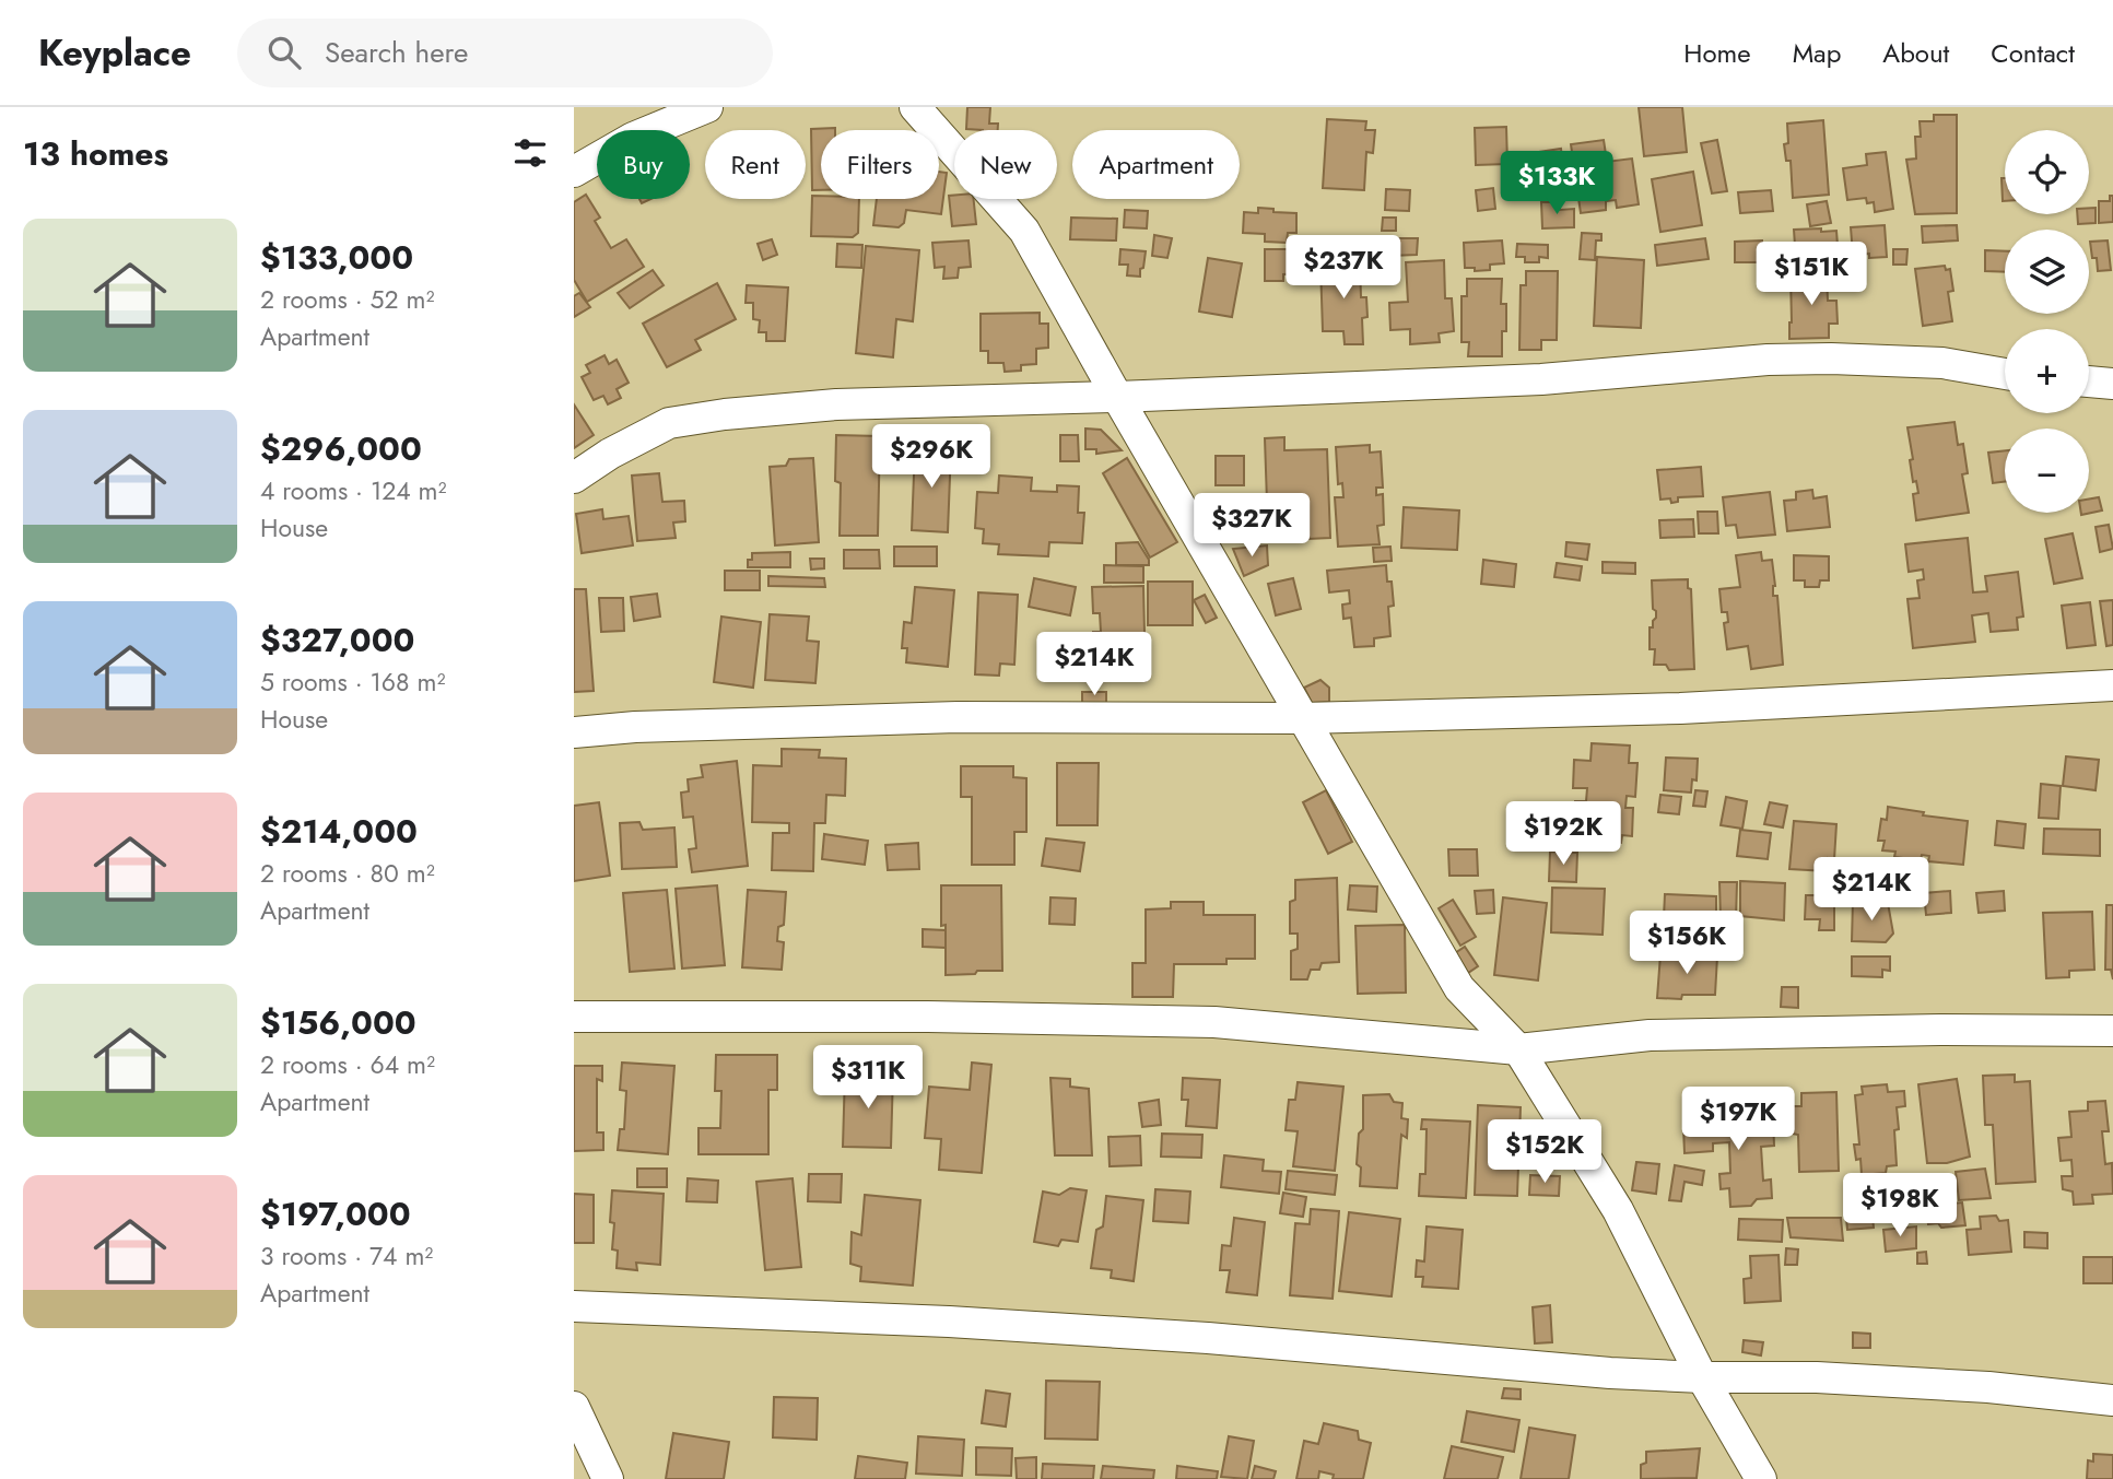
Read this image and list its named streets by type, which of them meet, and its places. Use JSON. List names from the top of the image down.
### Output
{
  "page": {
    "header": "Keyplace",
    "search": "Search here",
    "nav": [
      "Home",
      "Map",
      "About",
      "Contact"
    ],
    "heading": "13 homes",
    "map_buttons": ["+", "−"],
    "chip": [
      "Buy",
      "Rent",
      "Filters",
      "New",
      "Apartment"
    ],
    "price": [
      "$133K",
      "$237K",
      "$151K",
      "$296K",
      "$327K",
      "$214K",
      "$192K",
      "$214K",
      "$156K",
      "$311K",
      "$197K",
      "$152K",
      "$198K"
    ],
    "list": [
      {
        "name": "$133,000",
        "note": "2 rooms · 52 m² · Apartment"
      },
      {
        "name": "$296,000",
        "note": "4 rooms · 124 m² · House"
      },
      {
        "name": "$327,000",
        "note": "5 rooms · 168 m² · House"
      },
      {
        "name": "$214,000",
        "note": "2 rooms · 80 m² · Apartment"
      },
      {
        "name": "$156,000",
        "note": "2 rooms · 64 m² · Apartment"
      },
      {
        "name": "$197,000",
        "note": "3 rooms · 74 m² · Apartment"
      }
    ]
  }
}
